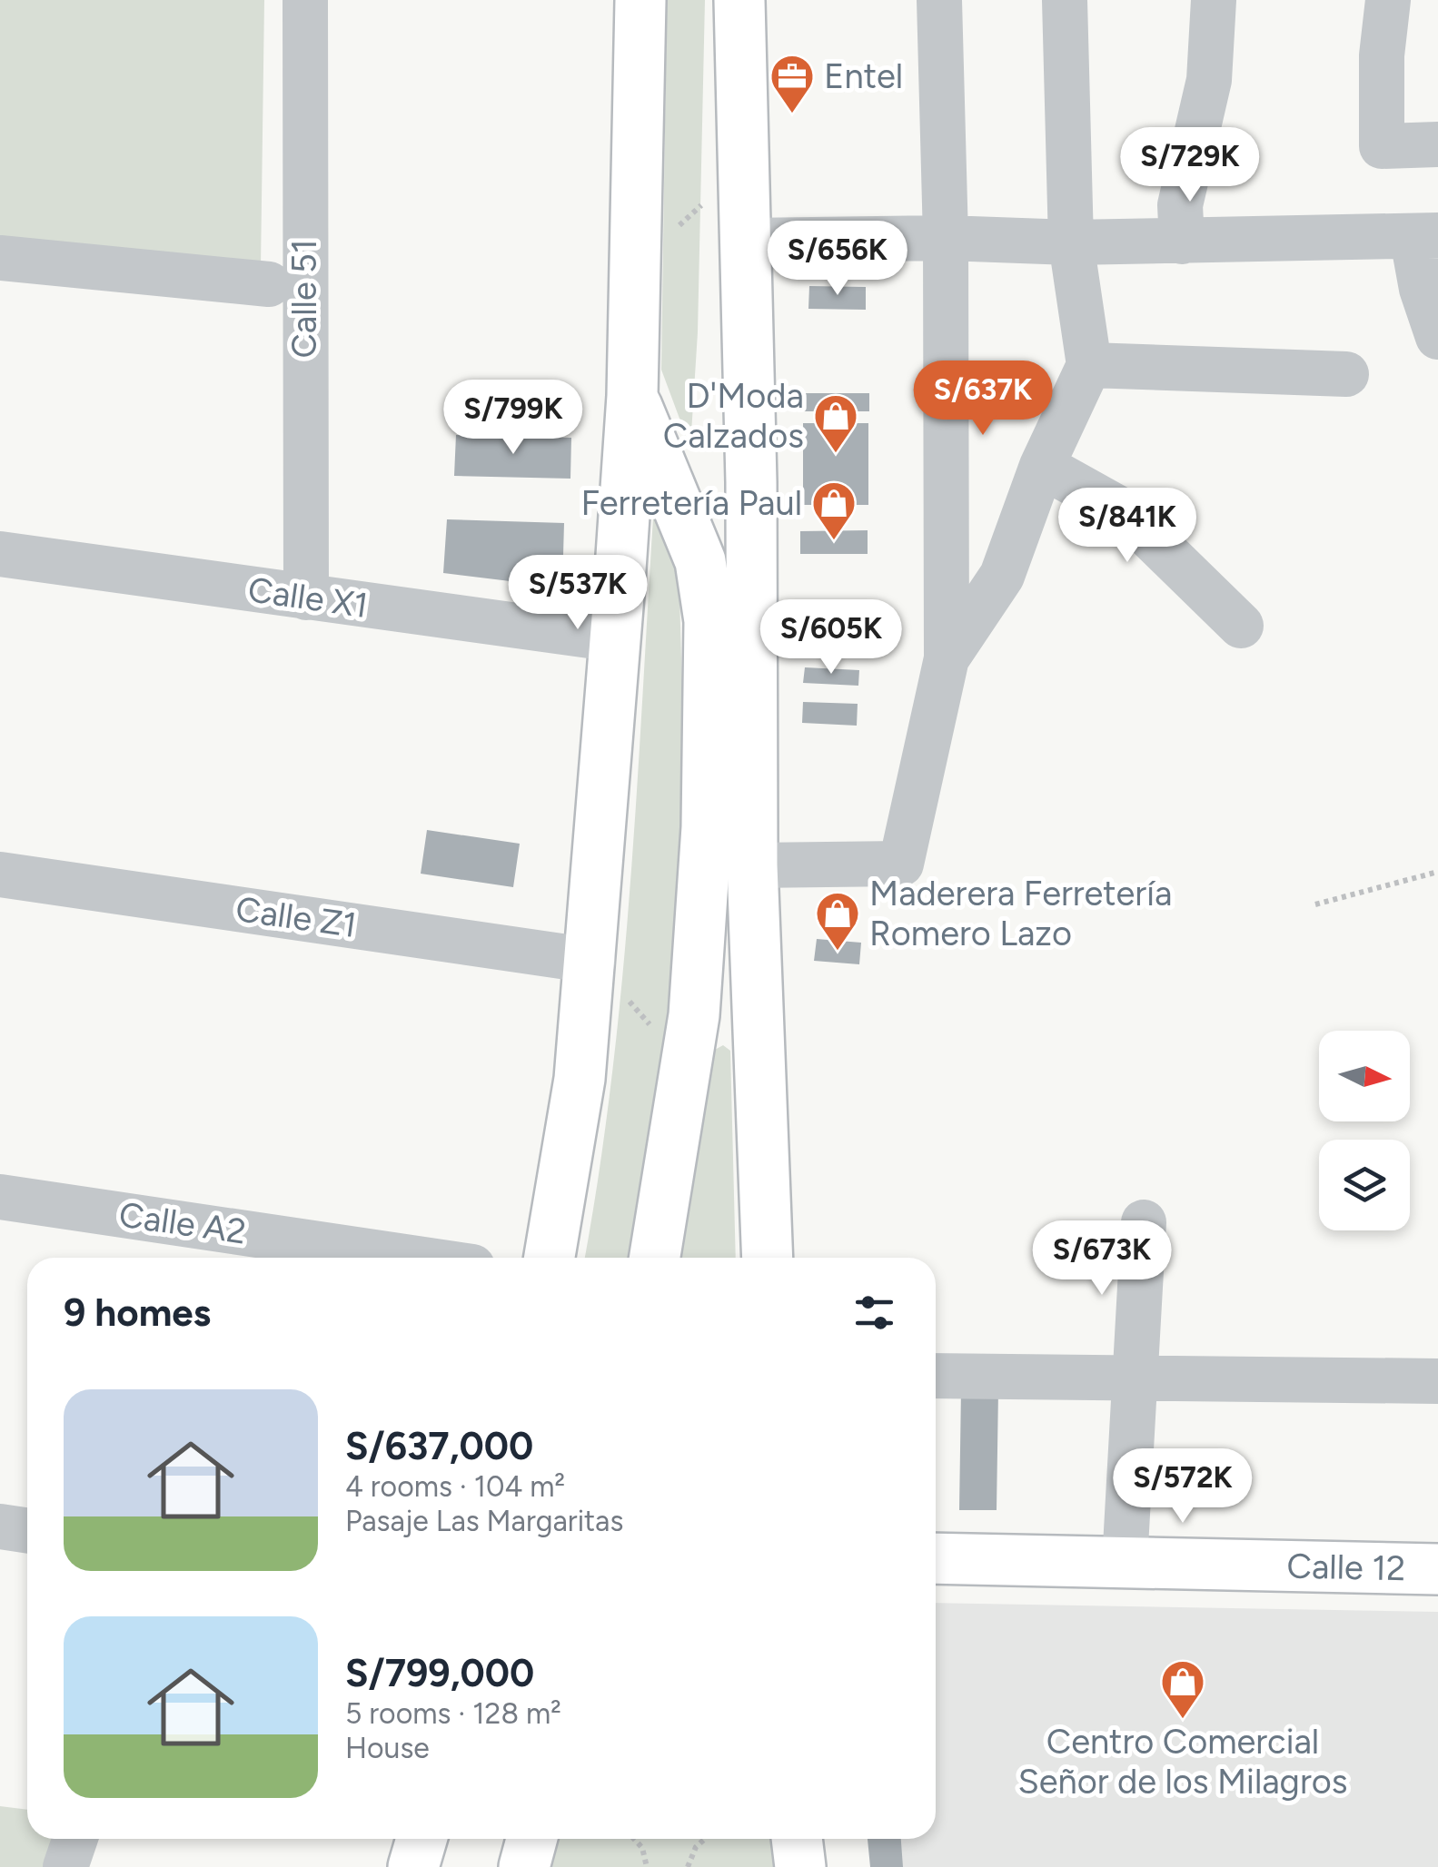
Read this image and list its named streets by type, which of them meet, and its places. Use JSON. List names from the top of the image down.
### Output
{
  "streets": {
    "main road": ["Calle 12"],
    "street": [
      "Calle 51",
      "Calle X1",
      "Calle Z1",
      "Calle A2"
    ]
  },
  "crossings": [
    ["Calle 51", "Calle X1"]
  ],
  "places": {
    "office": ["Entel"],
    "shop": [
      "D'Moda Calzados",
      "Ferretería Paul",
      "Maderera Ferretería Romero Lazo",
      "Centro Comercial Señor de los Milagros"
    ]
  },
  "north": "right",
  "page": {
    "price": [
      "S/729K",
      "S/656K",
      "S/637K",
      "S/799K",
      "S/841K",
      "S/537K",
      "S/605K",
      "S/673K",
      "S/572K"
    ],
    "heading": "9 homes",
    "list": [
      {
        "name": "S/637,000",
        "note": "4 rooms · 104 m² · Pasaje Las Margaritas"
      },
      {
        "name": "S/799,000",
        "note": "5 rooms · 128 m² · House"
      }
    ]
  }
}
